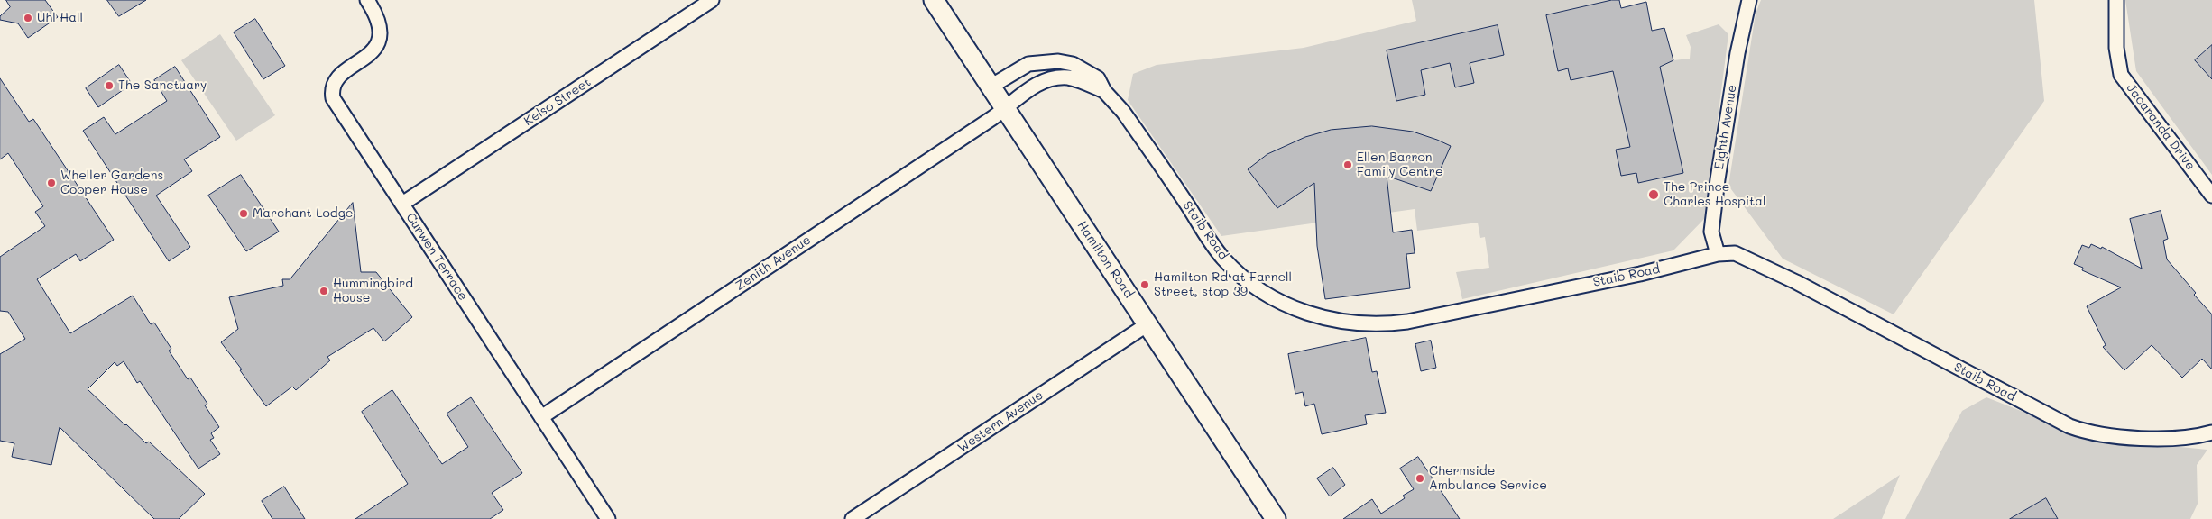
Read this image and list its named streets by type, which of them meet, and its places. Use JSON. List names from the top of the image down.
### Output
{
  "streets": {
    "main road": ["Hamilton Road"],
    "street": [
      "Kelso Street",
      "Eighth Avenue",
      "Jacaranda Drive",
      "Staib Road",
      "Curwen Terrace",
      "Zenith Avenue",
      "Western Avenue"
    ]
  },
  "crossings": [
    ["Kelso Street", "Curwen Terrace"],
    ["Eighth Avenue", "Staib Road"],
    ["Staib Road", "Hamilton Road"],
    ["Staib Road", "Zenith Avenue"],
    ["Curwen Terrace", "Zenith Avenue"],
    ["Hamilton Road", "Zenith Avenue"],
    ["Hamilton Road", "Western Avenue"]
  ],
  "places": [
    "Uhl Hall",
    "The Sanctuary",
    "Ellen Barron Family Centre",
    "Wheller Gardens Cooper House",
    "The Prince Charles Hospital",
    "Marchant Lodge",
    "Hamilton Rd at Farnell Street, stop 39",
    "Hummingbird House",
    "Chermside Ambulance Service"
  ]
}
